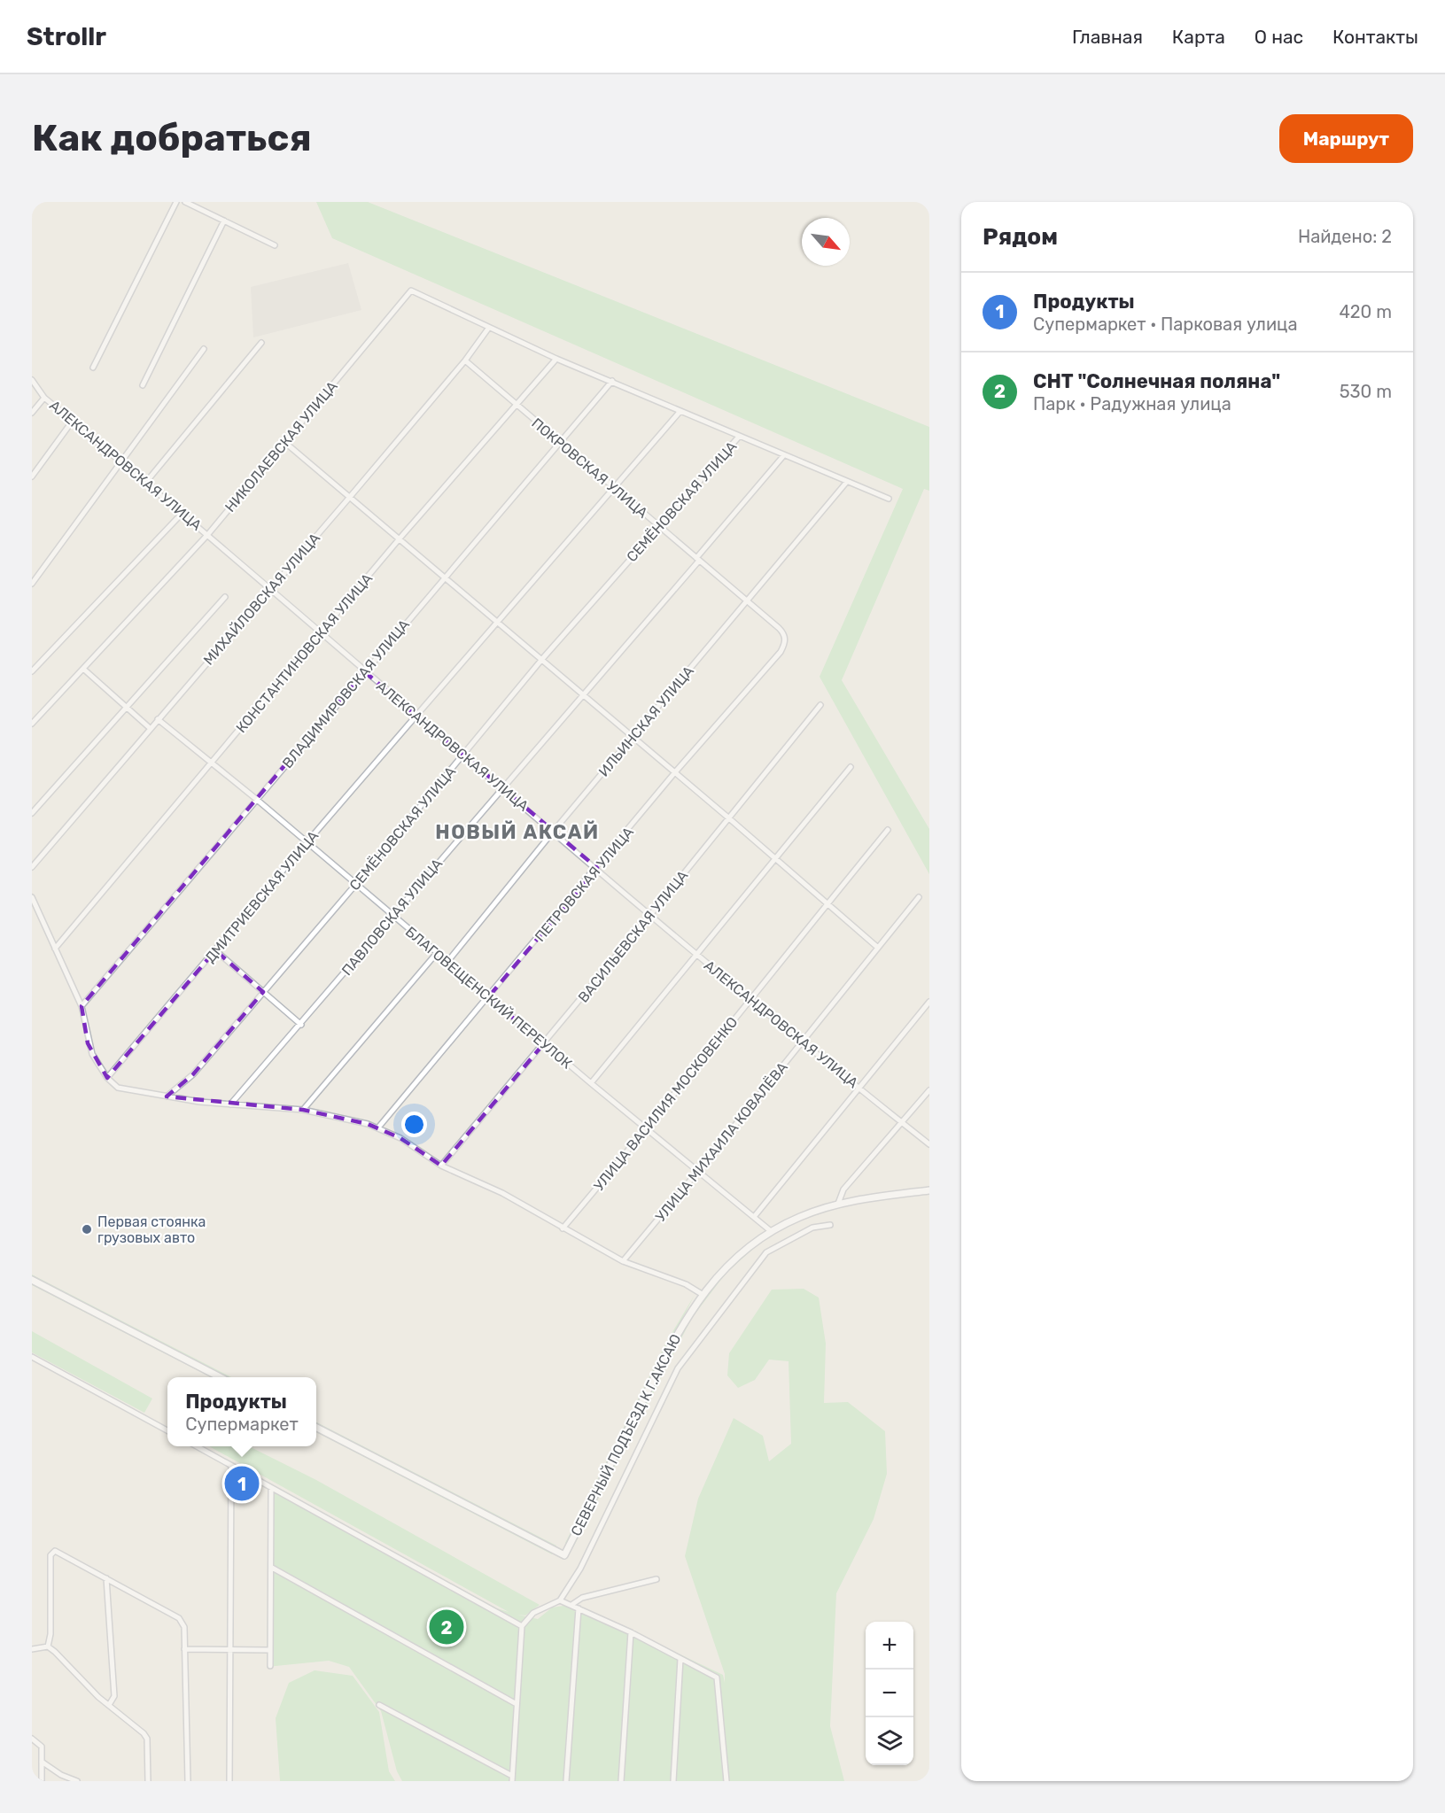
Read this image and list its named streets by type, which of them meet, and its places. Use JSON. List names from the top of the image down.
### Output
{
  "streets": {
    "street": [
      "НИКОЛАЕВСКАЯ УЛИЦА",
      "АЛЕКСАНДРОВСКАЯ УЛИЦА",
      "ПОКРОВСКАЯ УЛИЦА",
      "СЕМЁНОВСКАЯ УЛИЦА",
      "МИХАЙЛОВСКАЯ УЛИЦА",
      "КОНСТАНТИНОВСКАЯ УЛИЦА",
      "ВЛАДИМИРОВСКАЯ УЛИЦА",
      "ИЛЬИНСКАЯ УЛИЦА",
      "ПЕТРОВСКАЯ УЛИЦА",
      "ДМИТРИЕВСКАЯ УЛИЦА",
      "ПАВЛОВСКАЯ УЛИЦА",
      "ВАСИЛЬЕВСКАЯ УЛИЦА",
      "БЛАГОВЕЩЕНСКИЙ ПЕРЕУЛОК",
      "УЛИЦА ВАСИЛИЯ МОСКОВЕНКО",
      "УЛИЦА МИХАИЛА КОВАЛЁВА",
      "СЕВЕРНЫЙ ПОДЪЕЗД К Г.АКСАЮ"
    ]
  },
  "crossings": [
    ["НИКОЛАЕВСКАЯ УЛИЦА", "АЛЕКСАНДРОВСКАЯ УЛИЦА"],
    ["НИКОЛАЕВСКАЯ УЛИЦА", "МИХАЙЛОВСКАЯ УЛИЦА"],
    ["АЛЕКСАНДРОВСКАЯ УЛИЦА", "СЕМЁНОВСКАЯ УЛИЦА"],
    ["АЛЕКСАНДРОВСКАЯ УЛИЦА", "МИХАЙЛОВСКАЯ УЛИЦА"],
    ["АЛЕКСАНДРОВСКАЯ УЛИЦА", "КОНСТАНТИНОВСКАЯ УЛИЦА"],
    ["АЛЕКСАНДРОВСКАЯ УЛИЦА", "ВЛАДИМИРОВСКАЯ УЛИЦА"],
    ["АЛЕКСАНДРОВСКАЯ УЛИЦА", "ИЛЬИНСКАЯ УЛИЦА"],
    ["АЛЕКСАНДРОВСКАЯ УЛИЦА", "ПЕТРОВСКАЯ УЛИЦА"],
    ["АЛЕКСАНДРОВСКАЯ УЛИЦА", "ДМИТРИЕВСКАЯ УЛИЦА"],
    ["АЛЕКСАНДРОВСКАЯ УЛИЦА", "ПАВЛОВСКАЯ УЛИЦА"],
    ["АЛЕКСАНДРОВСКАЯ УЛИЦА", "ВАСИЛЬЕВСКАЯ УЛИЦА"],
    ["АЛЕКСАНДРОВСКАЯ УЛИЦА", "УЛИЦА ВАСИЛИЯ МОСКОВЕНКО"],
    ["АЛЕКСАНДРОВСКАЯ УЛИЦА", "УЛИЦА МИХАИЛА КОВАЛЁВА"],
    ["ПОКРОВСКАЯ УЛИЦА", "СЕМЁНОВСКАЯ УЛИЦА"],
    ["ПОКРОВСКАЯ УЛИЦА", "МИХАЙЛОВСКАЯ УЛИЦА"],
    ["ПОКРОВСКАЯ УЛИЦА", "КОНСТАНТИНОВСКАЯ УЛИЦА"],
    ["ПОКРОВСКАЯ УЛИЦА", "ВЛАДИМИРОВСКАЯ УЛИЦА"],
    ["ПОКРОВСКАЯ УЛИЦА", "ИЛЬИНСКАЯ УЛИЦА"],
    ["ПОКРОВСКАЯ УЛИЦА", "ПЕТРОВСКАЯ УЛИЦА"],
    ["ПОКРОВСКАЯ УЛИЦА", "ДМИТРИЕВСКАЯ УЛИЦА"],
    ["ПОКРОВСКАЯ УЛИЦА", "ПАВЛОВСКАЯ УЛИЦА"],
    ["СЕМЁНОВСКАЯ УЛИЦА", "БЛАГОВЕЩЕНСКИЙ ПЕРЕУЛОК"],
    ["МИХАЙЛОВСКАЯ УЛИЦА", "БЛАГОВЕЩЕНСКИЙ ПЕРЕУЛОК"],
    ["КОНСТАНТИНОВСКАЯ УЛИЦА", "БЛАГОВЕЩЕНСКИЙ ПЕРЕУЛОК"],
    ["ВЛАДИМИРОВСКАЯ УЛИЦА", "БЛАГОВЕЩЕНСКИЙ ПЕРЕУЛОК"],
    ["ИЛЬИНСКАЯ УЛИЦА", "БЛАГОВЕЩЕНСКИЙ ПЕРЕУЛОК"],
    ["ПЕТРОВСКАЯ УЛИЦА", "БЛАГОВЕЩЕНСКИЙ ПЕРЕУЛОК"],
    ["ДМИТРИЕВСКАЯ УЛИЦА", "БЛАГОВЕЩЕНСКИЙ ПЕРЕУЛОК"],
    ["ПАВЛОВСКАЯ УЛИЦА", "БЛАГОВЕЩЕНСКИЙ ПЕРЕУЛОК"],
    ["ВАСИЛЬЕВСКАЯ УЛИЦА", "БЛАГОВЕЩЕНСКИЙ ПЕРЕУЛОК"],
    ["БЛАГОВЕЩЕНСКИЙ ПЕРЕУЛОК", "УЛИЦА ВАСИЛИЯ МОСКОВЕНКО"],
    ["БЛАГОВЕЩЕНСКИЙ ПЕРЕУЛОК", "УЛИЦА МИХАИЛА КОВАЛЁВА"],
    ["БЛАГОВЕЩЕНСКИЙ ПЕРЕУЛОК", "СЕВЕРНЫЙ ПОДЪЕЗД К Г.АКСАЮ"]
  ],
  "districts": ["НОВЫЙ АКСАЙ"],
  "places": ["Первая стоянка грузовых авто"],
  "north": "bottom right",
  "page": {
    "header": "Strollr",
    "nav": [
      "Главная",
      "Карта",
      "О нас",
      "Контакты"
    ],
    "buttons": "Маршрут",
    "title": "Как добраться",
    "heading": ["Рядом", "Найдено: 2"],
    "list": [
      {
        "mark": "1",
        "name": "Продукты",
        "note": "Супермаркет · Парковая улица",
        "value": "420 m"
      },
      {
        "mark": "2",
        "name": "СНТ \"Солнечная поляна\"",
        "note": "Парк · Радужная улица",
        "value": "530 m"
      }
    ],
    "popup": ["Продукты", "Супермаркет"],
    "pins": ["1", "2"],
    "map_buttons": ["+", "−"]
  }
}
